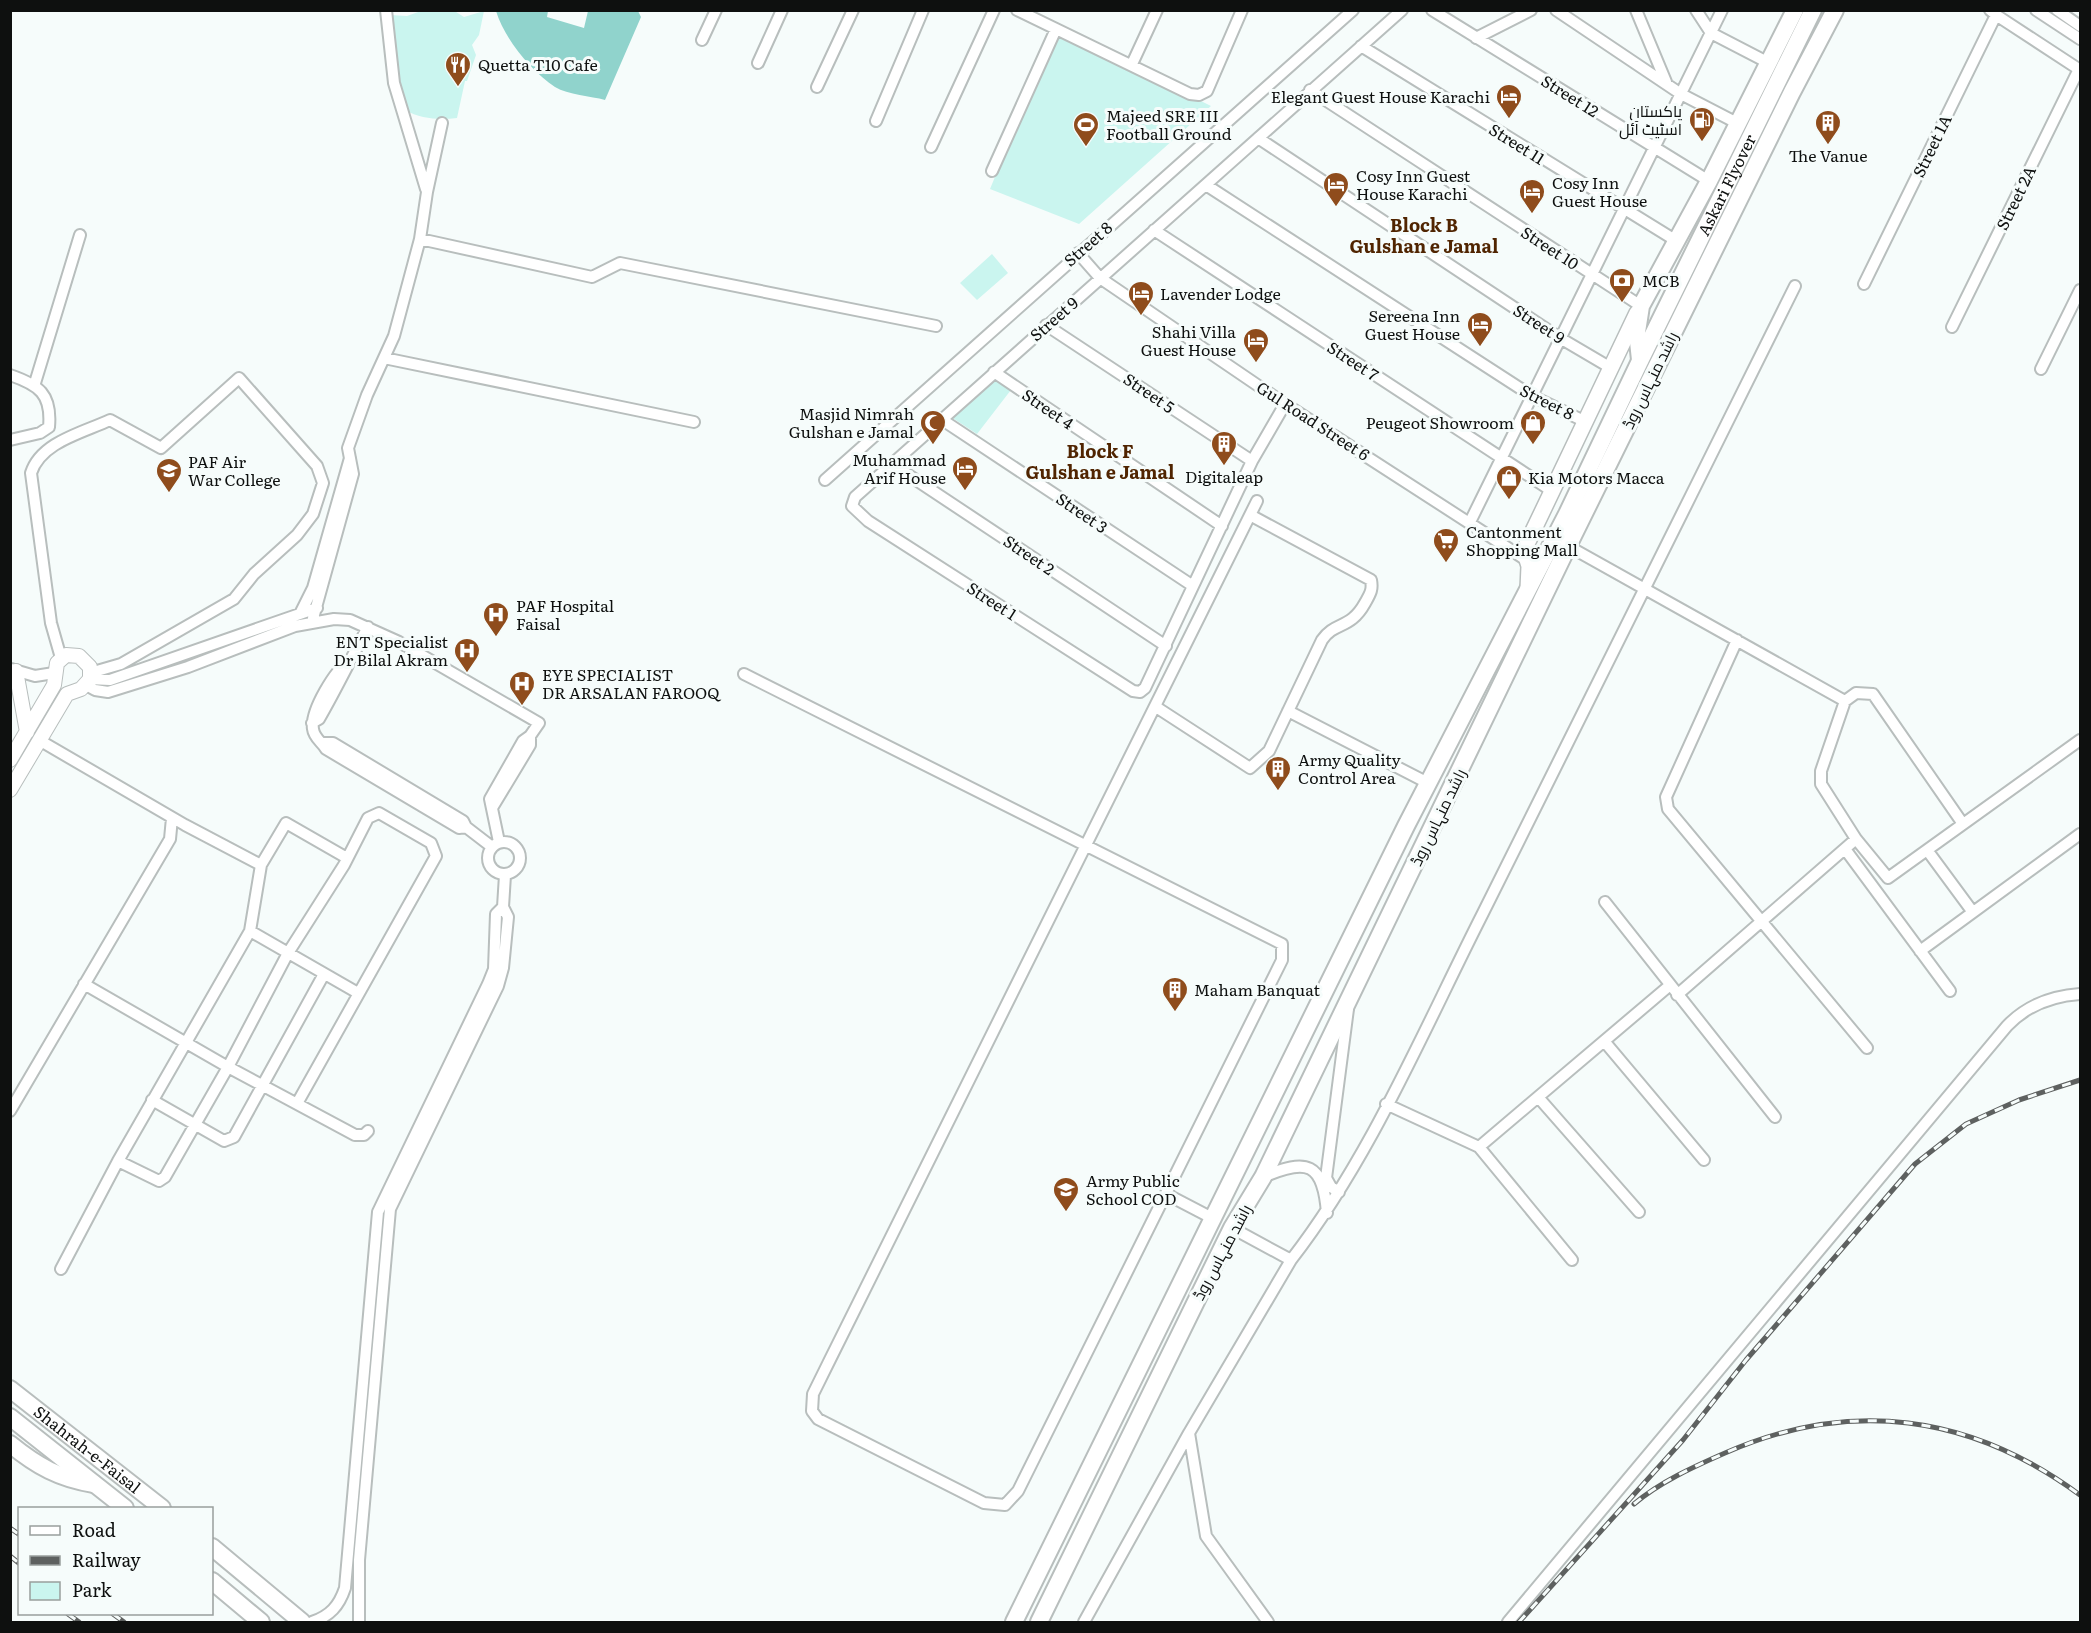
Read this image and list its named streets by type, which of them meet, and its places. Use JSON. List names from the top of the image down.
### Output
{
  "streets": {
    "main road": ["Askari Flyover", "راشد منہاس روڈ", "Shahrah-e-Faisal"],
    "street": [
      "Street 12",
      "Street 11",
      "Street 1A",
      "Street 2A",
      "Street 8",
      "Street 10",
      "Street 9",
      "Street 7",
      "Street 5",
      "Street 4",
      "Gul Road Street 6",
      "Street 3",
      "Street 2",
      "Street 1"
    ]
  },
  "crossings": [
    ["Street 11", "Street 9"],
    ["Askari Flyover", "راشد منہاس روڈ"],
    ["Street 8", "Street 9"],
    ["Street 8", "Gul Road Street 6"],
    ["Street 10", "Street 9"],
    ["Street 9", "Street 7"],
    ["Street 9", "Street 5"],
    ["Street 9", "Street 4"],
    ["Street 9", "Gul Road Street 6"],
    ["Street 9", "Street 3"],
    ["Street 9", "Street 2"],
    ["Street 9", "Street 1"],
    ["Street 2", "Street 1"]
  ],
  "districts": ["Block B Gulshan e Jamal", "Block F Gulshan e Jamal"],
  "places": {
    "restaurant": ["Quetta T10 Cafe"],
    "hotel": [
      "Elegant Guest House Karachi",
      "Cosy Inn Guest House Karachi",
      "Cosy Inn Guest House",
      "Lavender Lodge",
      "Sereena Inn Guest House",
      "Shahi Villa Guest House",
      "Muhammad Arif House"
    ],
    "fuel station": ["پاکستان اسٹیٹ آئل"],
    "building": [
      "The Vanue",
      "Digitaleap",
      "Army Quality Control Area",
      "Maham Banquat"
    ],
    "sports": ["Majeed SRE III Football Ground"],
    "bank": ["MCB"],
    "mosque": ["Masjid Nimrah Gulshan e Jamal"],
    "shop": ["Peugeot Showroom", "Kia Motors Macca"],
    "school or university": ["PAF Air War College", "Army Public School COD"],
    "supermarket": ["Cantonment Shopping Mall"],
    "hospital": ["PAF Hospital Faisal", "ENT Specialist Dr Bilal Akram", "EYE SPECIALIST DR ARSALAN FAROOQ"]
  },
  "legend": ["Road", "Railway", "Park"]
}
